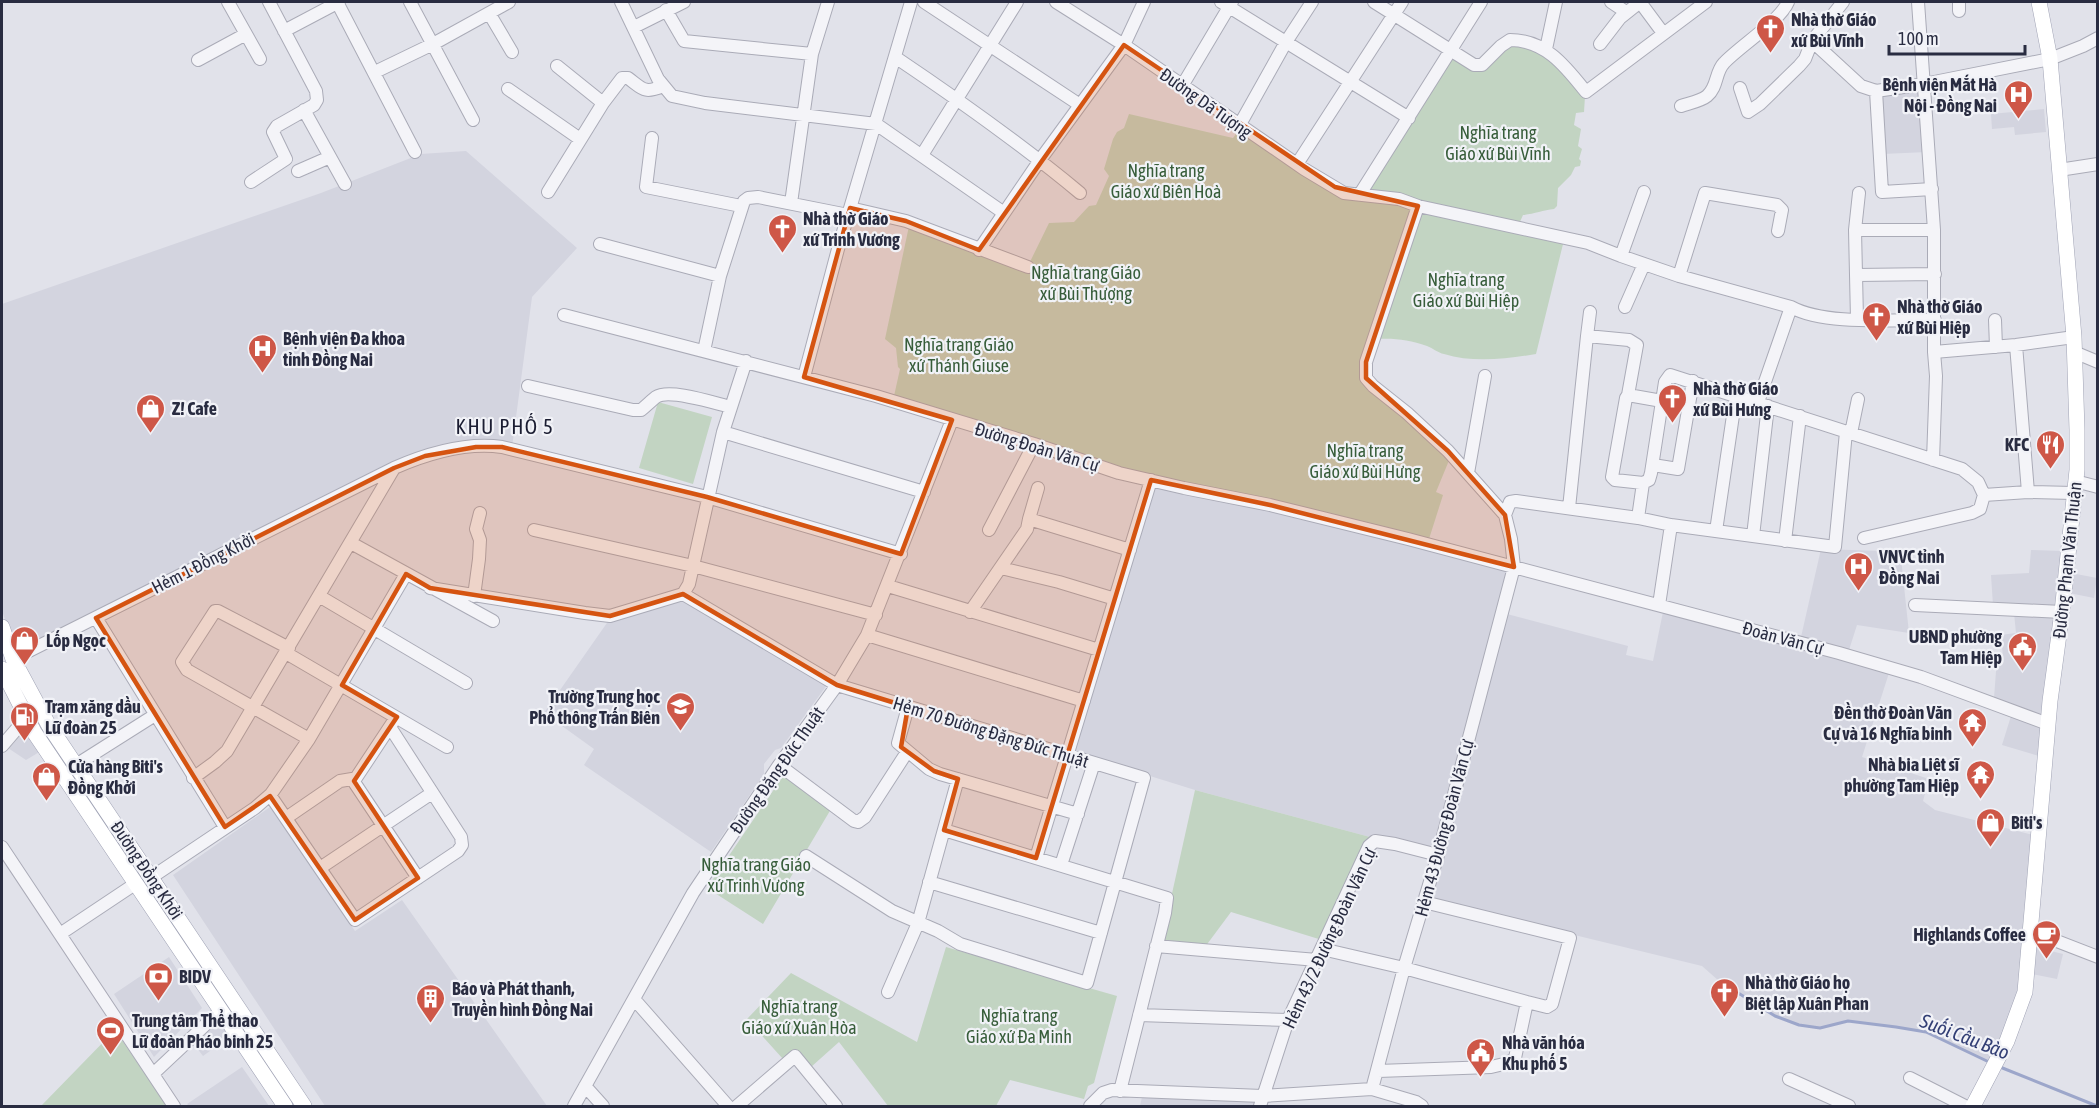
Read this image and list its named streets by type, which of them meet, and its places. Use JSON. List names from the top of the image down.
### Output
{
  "streets": {
    "main road": ["Đường Phạm Văn Thuận", "Đường Đồng Khởi"],
    "street": [
      "Đường Dã Tượng",
      "Đường Đoàn Văn Cự",
      "Hẻm 1 Đồng Khởi",
      "Đoàn Văn Cự",
      "Hẻm 70 Đường Đặng Đức Thuật",
      "Đường Đặng Đức Thuật",
      "Hẻm 43 Đường Đoàn Văn Cự",
      "Hẻm 43/2 Đường Đoàn Văn Cự"
    ]
  },
  "crossings": [
    ["Đường Đoàn Văn Cự", "Đoàn Văn Cự"],
    ["Đường Đoàn Văn Cự", "Đường Đặng Đức Thuật"],
    ["Đường Đoàn Văn Cự", "Hẻm 43 Đường Đoàn Văn Cự"],
    ["Đường Phạm Văn Thuận", "Đoàn Văn Cự"],
    ["Hẻm 1 Đồng Khởi", "Đường Đặng Đức Thuật"],
    ["Hẻm 1 Đồng Khởi", "Đường Đồng Khởi"],
    ["Đoàn Văn Cự", "Hẻm 43 Đường Đoàn Văn Cự"],
    ["Hẻm 70 Đường Đặng Đức Thuật", "Đường Đặng Đức Thuật"],
    ["Hẻm 43 Đường Đoàn Văn Cự", "Hẻm 43/2 Đường Đoàn Văn Cự"]
  ],
  "districts": ["KHU PHỐ 5"],
  "water": ["Suối Cầu Bào"],
  "parks": [
    "Nghĩa trang Giáo xứ Bùi Vĩnh",
    "Nghĩa trang Giáo xứ Biên Hoà",
    "Nghĩa trang Giáo xứ Bùi Thượng",
    "Nghĩa trang Giáo xứ Bùi Hiệp",
    "Nghĩa trang Giáo xứ Thánh Giuse",
    "Nghĩa trang Giáo xứ Bùi Hưng",
    "Nghĩa trang Giáo xứ Trinh Vương",
    "Nghĩa trang Giáo xứ Xuân Hòa",
    "Nghĩa trang Giáo xứ Đa Minh"
  ],
  "places": {
    "church": [
      "Nhà thờ Giáo xứ Bùi Vĩnh",
      "Nhà thờ Giáo xứ Trinh Vương",
      "Nhà thờ Giáo xứ Bùi Hiệp",
      "Nhà thờ Giáo xứ Bùi Hưng",
      "Nhà thờ Giáo họ Biệt lập Xuân Phan"
    ],
    "hospital": ["Bệnh viện Mắt Hà Nội - Đồng Nai", "Bệnh viện Đa khoa tỉnh Đồng Nai", "VNVC tỉnh Đồng Nai"],
    "shop": [
      "Z! Cafe",
      "Lốp Ngọc",
      "Cửa hàng Biti's Đồng Khởi",
      "Biti's"
    ],
    "restaurant": ["KFC"],
    "public building": ["UBND phường Tam Hiệp", "Nhà văn hóa Khu phố 5"],
    "school or university": ["Trường Trung học Phổ thông Trấn Biên"],
    "fuel station": ["Trạm xăng dầu Lữ đoàn 25"],
    "temple": ["Đền thờ Đoàn Văn Cự và 16 Nghĩa binh", "Nhà bia Liệt sĩ phường Tam Hiệp"],
    "cafe": ["Highlands Coffee"],
    "bank": ["BIDV"],
    "building": ["Báo và Phát thanh, Truyền hình Đồng Nai"],
    "sports": ["Trung tâm Thể thao Lữ đoàn Pháo binh 25"]
  },
  "scale_bar": "100 m"
}
